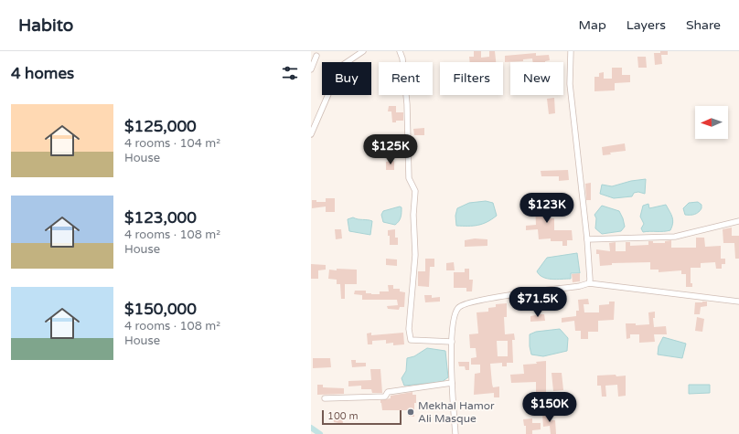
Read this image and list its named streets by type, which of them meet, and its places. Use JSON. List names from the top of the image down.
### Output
{
  "places": ["Mekhal Hamor Ali Masque"],
  "scale_bar": "100 m",
  "north": "left",
  "page": {
    "header": "Habito",
    "nav": ["Map", "Layers", "Share"],
    "heading": "4 homes",
    "chip": [
      "Buy",
      "Rent",
      "Filters",
      "New"
    ],
    "list": [
      {
        "name": "$125,000",
        "note": "4 rooms · 104 m² · House"
      },
      {
        "name": "$123,000",
        "note": "4 rooms · 108 m² · House"
      },
      {
        "name": "$150,000",
        "note": "4 rooms · 108 m² · House"
      }
    ],
    "price": [
      "$125K",
      "$123K",
      "$71.5K",
      "$150K"
    ],
    "scale": "100 m"
  }
}
